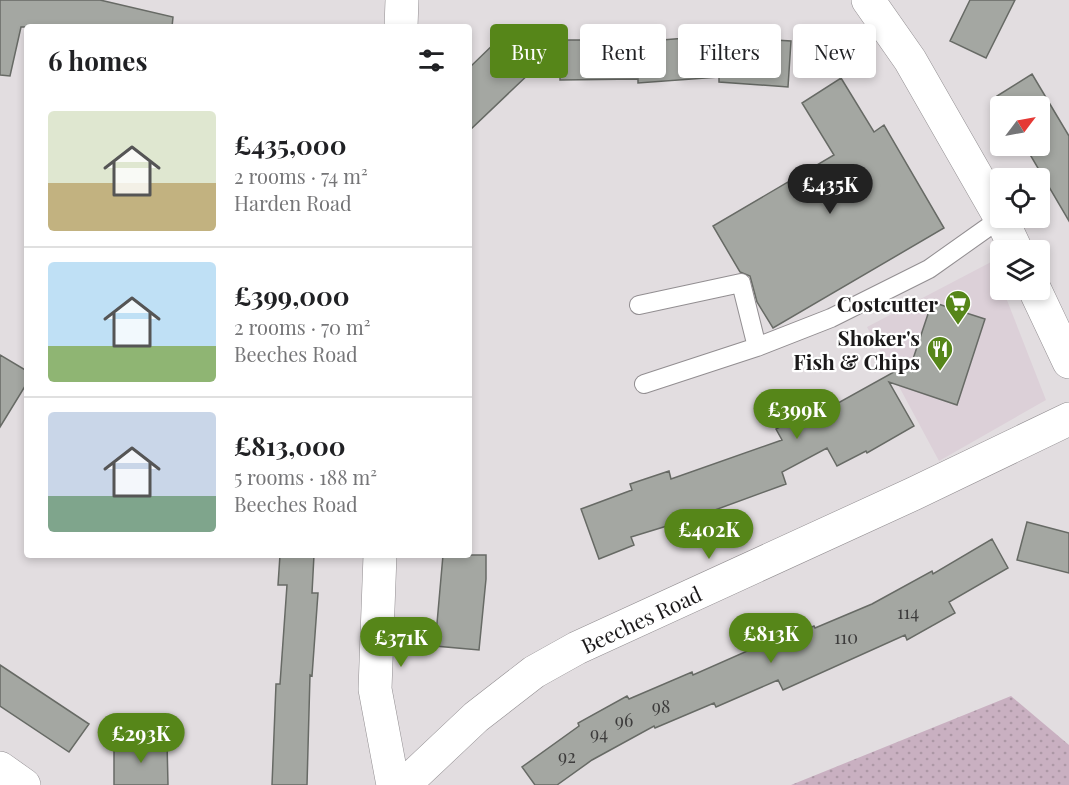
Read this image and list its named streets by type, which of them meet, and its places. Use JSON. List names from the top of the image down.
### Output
{
  "streets": {
    "street": ["Beeches Road"]
  },
  "places": {
    "supermarket": ["Costcutter"],
    "restaurant": ["Shoker's Fish & Chips"]
  },
  "house_numbers": [
    "114",
    "110",
    "98",
    "96",
    "94",
    "92"
  ],
  "north": "top right",
  "page": {
    "chip": [
      "Buy",
      "Rent",
      "Filters",
      "New"
    ],
    "heading": "6 homes",
    "list": [
      {
        "name": "£435,000",
        "note": "2 rooms · 74 m² · Harden Road"
      },
      {
        "name": "£399,000",
        "note": "2 rooms · 70 m² · Beeches Road"
      },
      {
        "name": "£813,000",
        "note": "5 rooms · 188 m² · Beeches Road"
      }
    ],
    "price": [
      "£435K",
      "£399K",
      "£402K",
      "£813K",
      "£371K",
      "£293K"
    ]
  }
}
